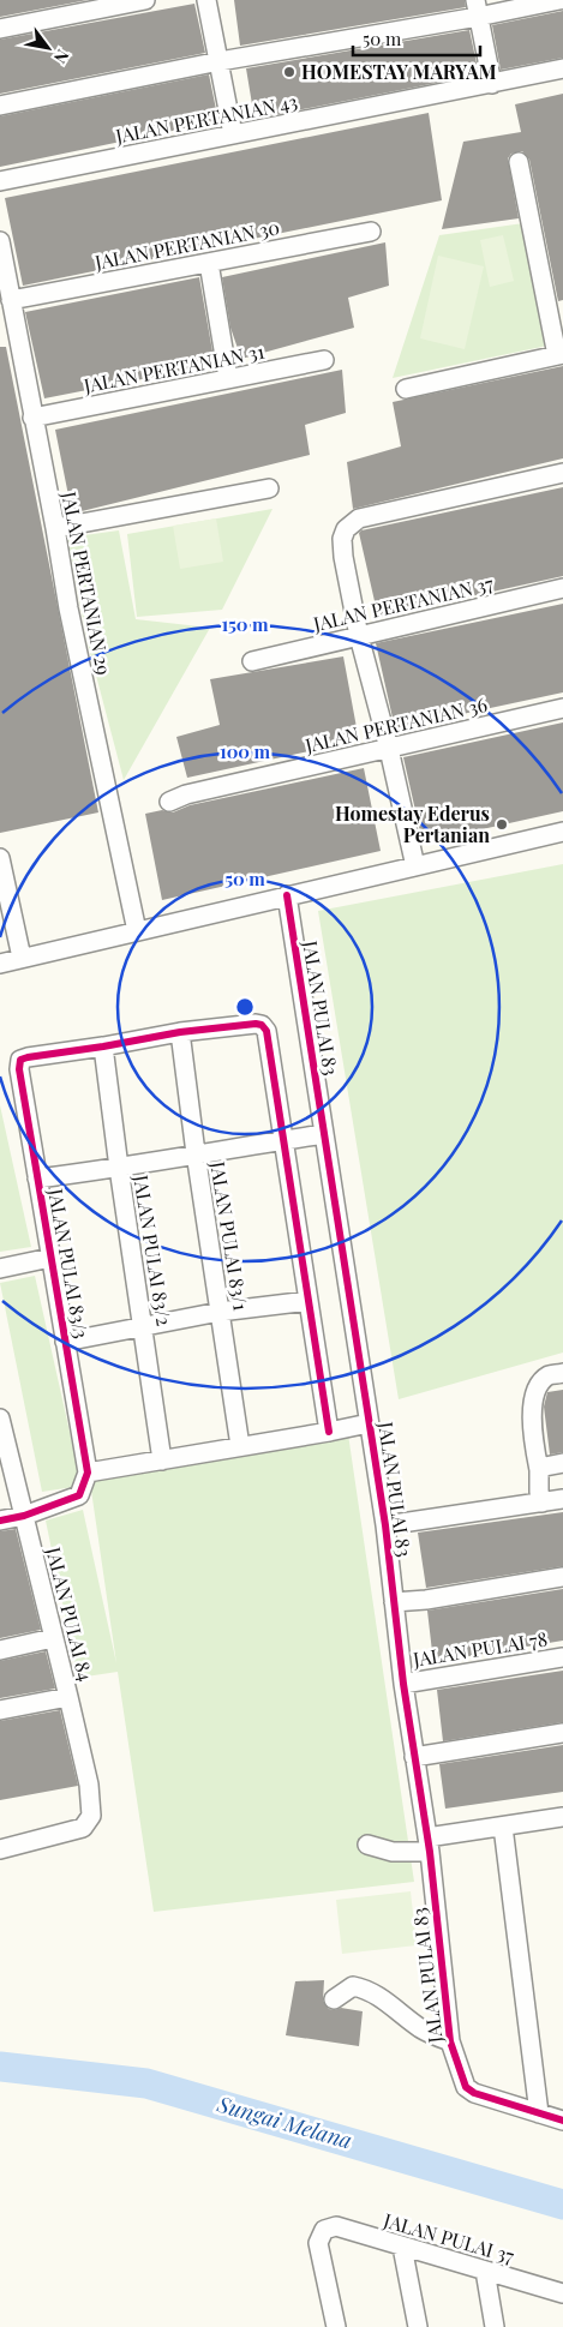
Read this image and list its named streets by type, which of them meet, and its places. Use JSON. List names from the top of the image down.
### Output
{
  "streets": {
    "street": [
      "JALAN PERTANIAN 43",
      "JALAN PERTANIAN 30",
      "JALAN PERTANIAN 31",
      "JALAN PERTANIAN 29",
      "JALAN PERTANIAN 37",
      "JALAN PERTANIAN 36",
      "JALAN PULAI 83",
      "JALAN PULAI 83/1",
      "JALAN PULAI 83/2",
      "JALAN PULAI 83/3",
      "JALAN PULAI 84",
      "JALAN PULAI 78",
      "JALAN PULAI 37"
    ]
  },
  "crossings": [
    ["JALAN PERTANIAN 30", "JALAN PERTANIAN 29"],
    ["JALAN PERTANIAN 31", "JALAN PERTANIAN 29"],
    ["JALAN PULAI 83", "JALAN PULAI 78"],
    ["JALAN PULAI 83/2", "JALAN PULAI 83/3"]
  ],
  "water": ["Sungai Melana"],
  "places": ["HOMESTAY MARYAM", "Homestay Ederus Pertanian"],
  "scale_bar": "50 m",
  "north": "bottom right",
  "rings": ["150 m", "100 m", "50 m"]
}
